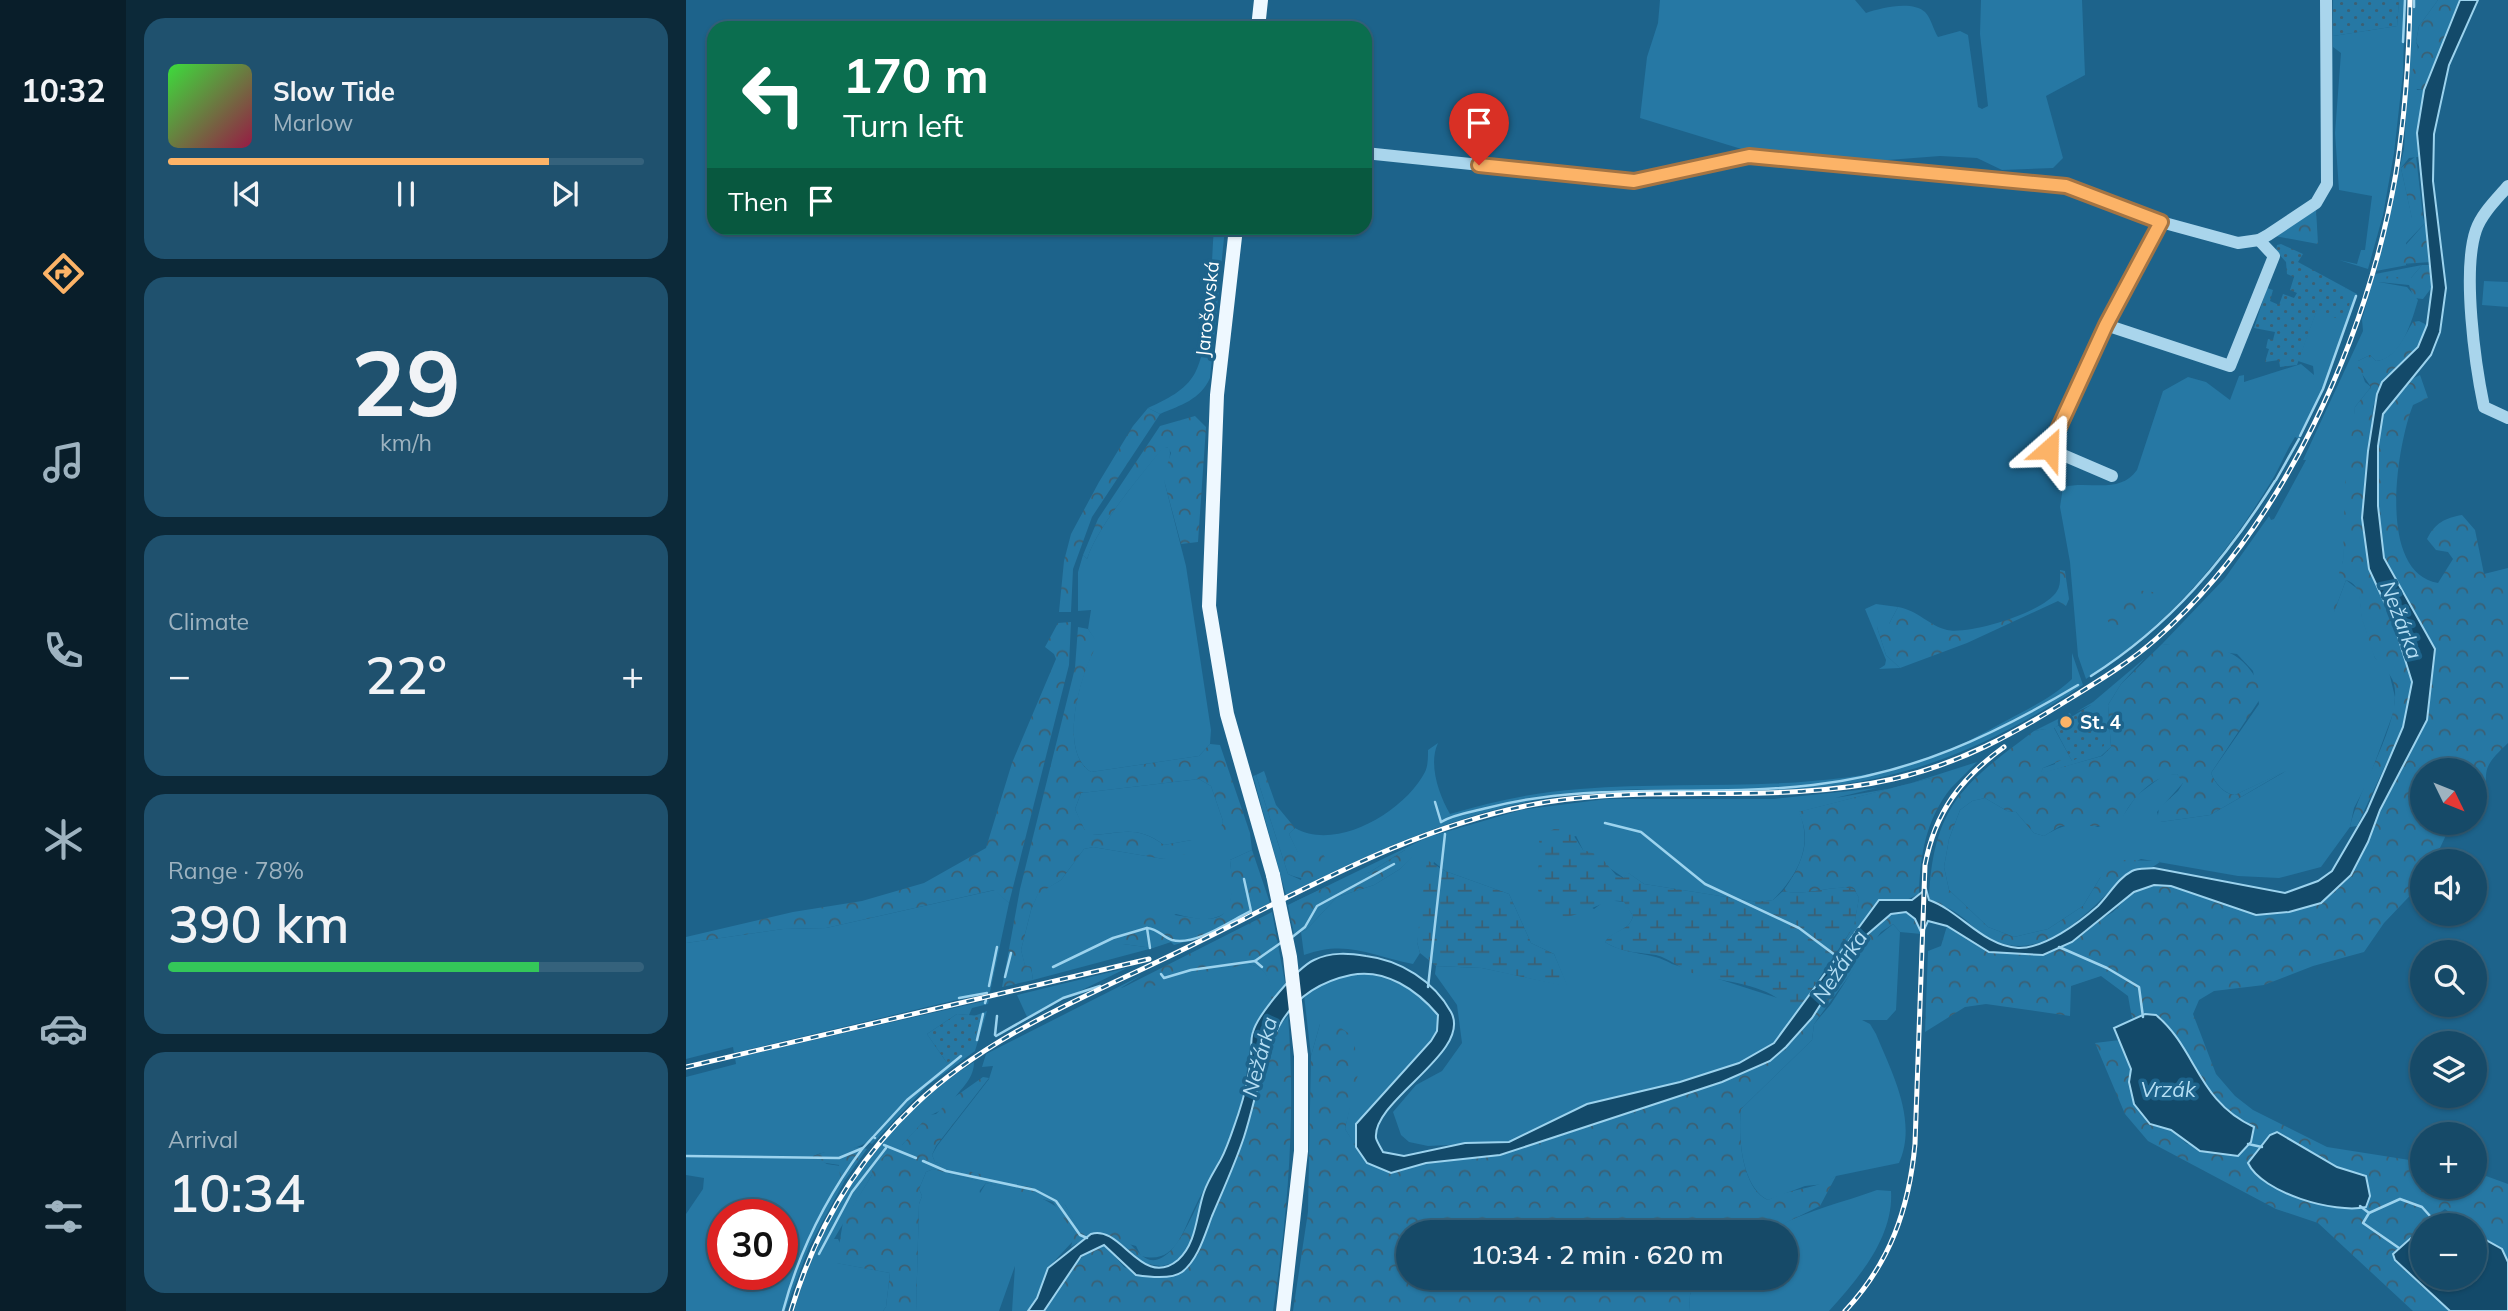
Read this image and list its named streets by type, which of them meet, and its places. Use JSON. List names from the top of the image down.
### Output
{
  "streets": {
    "main road": ["Jarošovská"]
  },
  "water": ["Nežárka", "Vrzák"],
  "places": ["St. 4"],
  "north": "bottom right",
  "page": {
    "tabs": "10:32",
    "turn": ["170 m", "Turn left"],
    "song": ["Slow Tide", "Marlow"],
    "then": "Then",
    "tile": [
      ["29", "km/h"],
      "Climate",
      ["Range · 78%", "390 km"],
      ["Arrival", "10:34"]
    ],
    "heat": ["−", "22°", "+"],
    "map_buttons": ["+", "−"],
    "limit": "30",
    "trip": "10:34 · 2 min · 620 m"
  }
}
